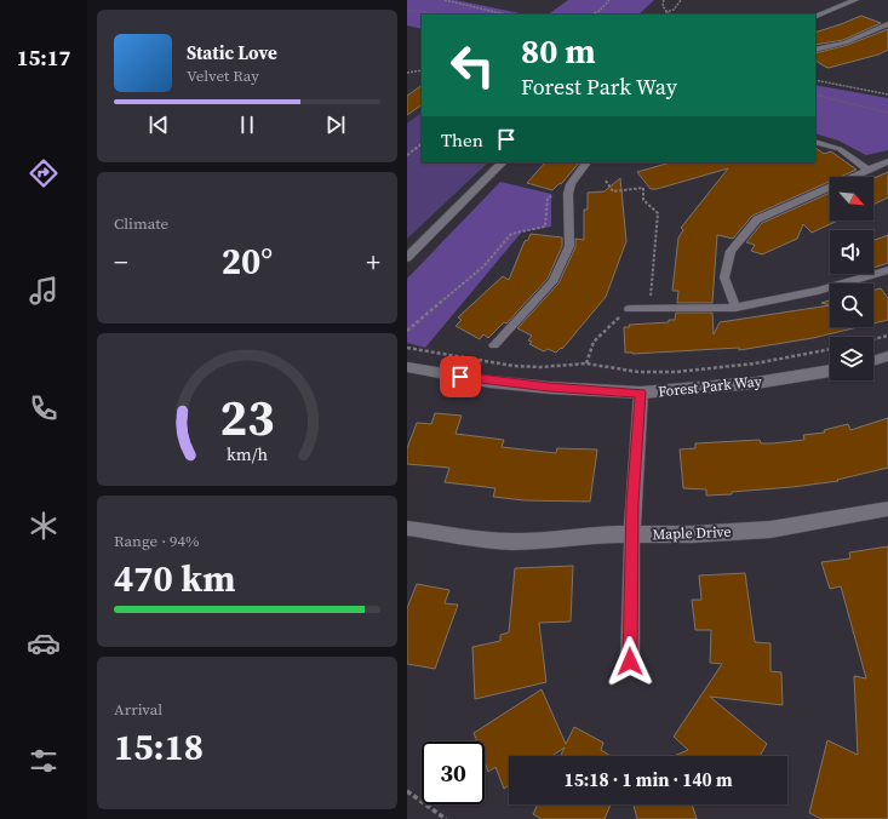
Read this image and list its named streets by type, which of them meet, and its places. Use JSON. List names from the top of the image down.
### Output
{
  "streets": {
    "street": ["Forest Park Way", "Maple Drive"]
  },
  "north": "bottom right",
  "page": {
    "tabs": "15:17",
    "turn": ["80 m", "Forest Park Way"],
    "song": ["Static Love", "Velvet Ray"],
    "then": "Then",
    "tile": [
      "Climate",
      ["Range · 94%", "470 km"],
      ["Arrival", "15:18"]
    ],
    "heat": ["−", "20°", "+"],
    "limit": "30",
    "trip": "15:18 · 1 min · 140 m",
    "gauge": ["23", "km/h"]
  }
}
